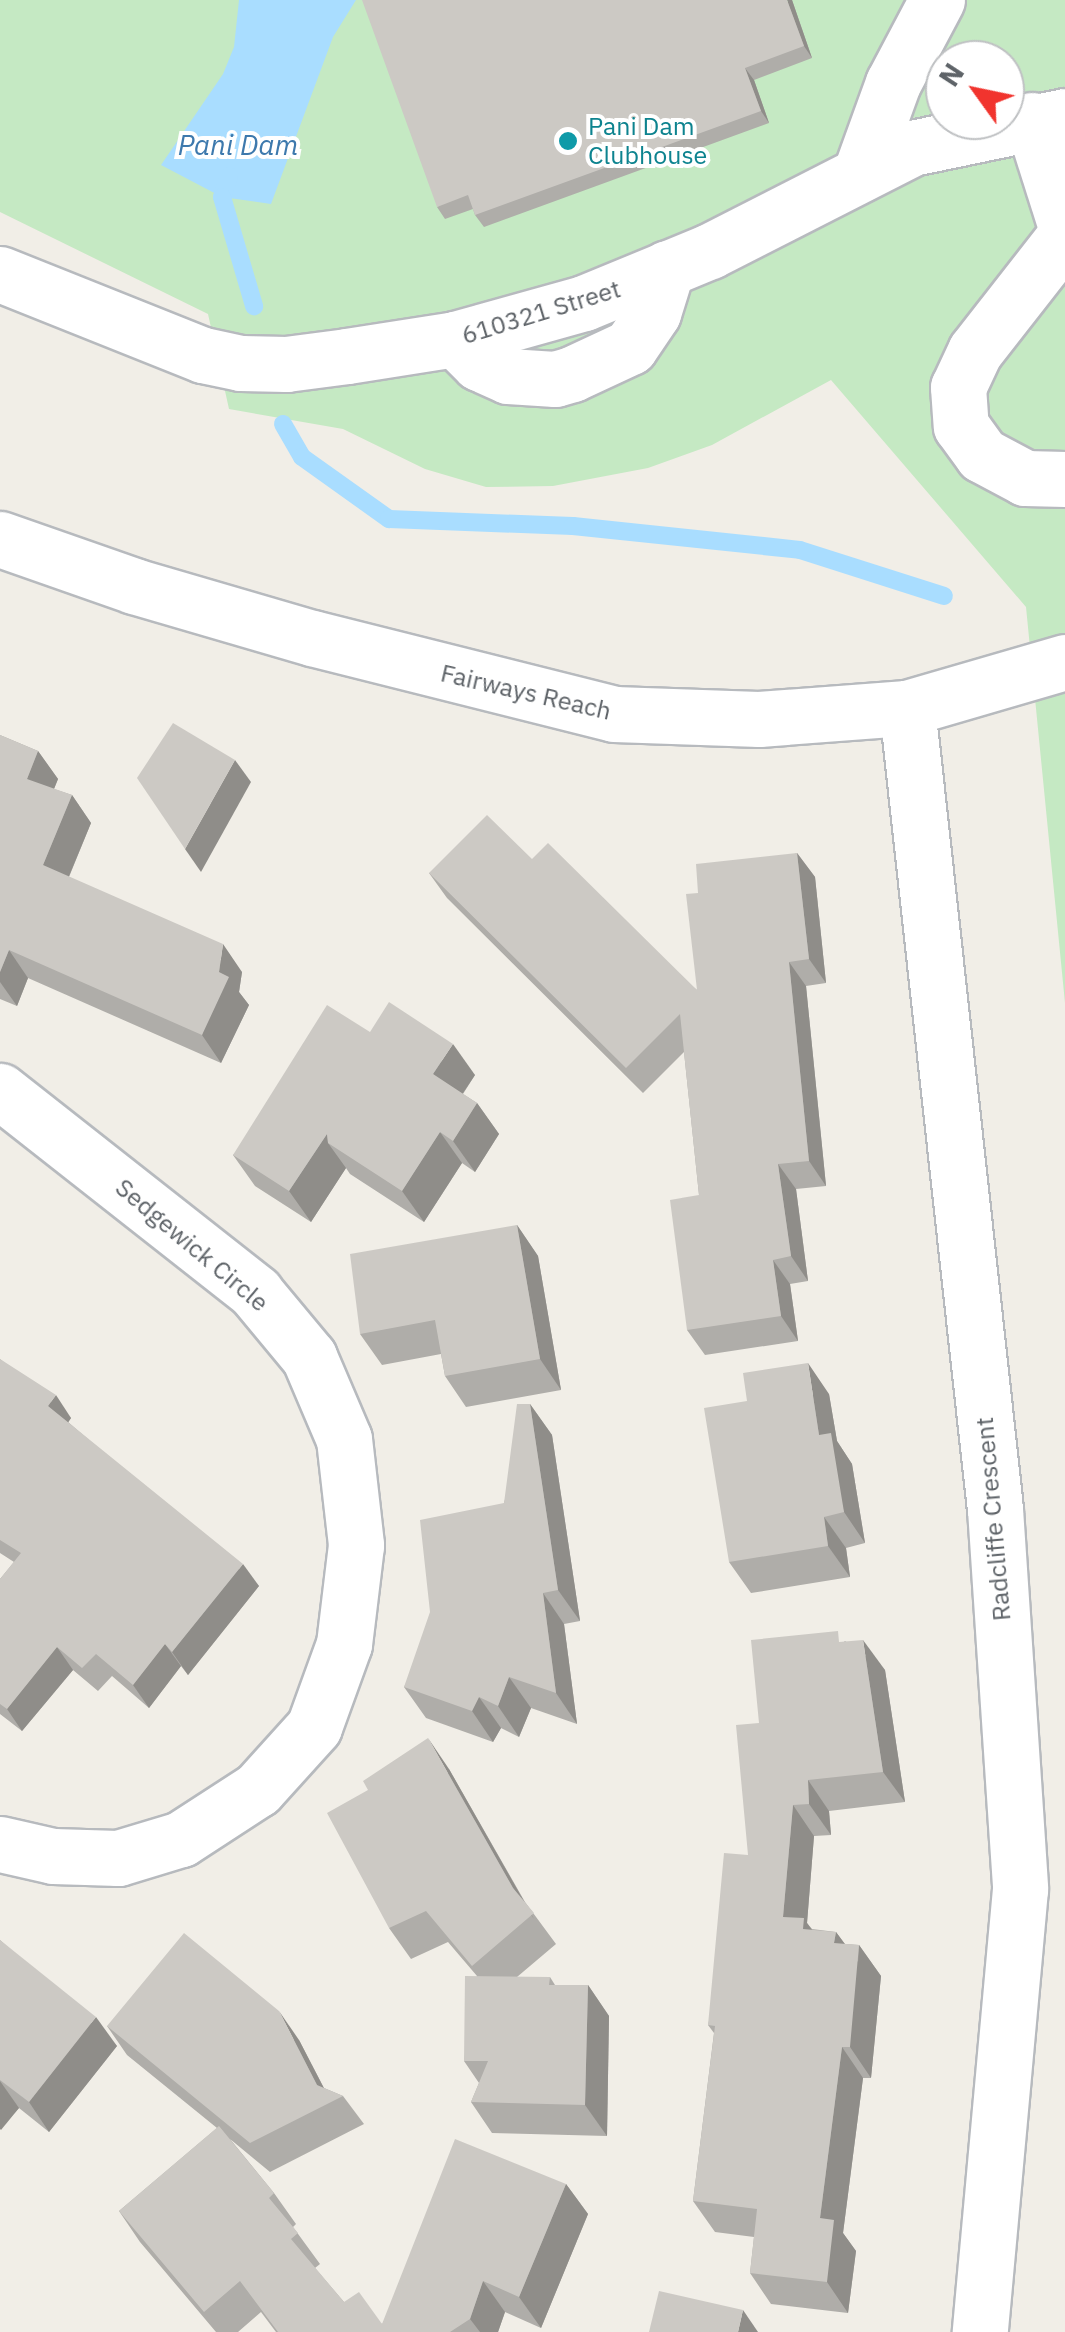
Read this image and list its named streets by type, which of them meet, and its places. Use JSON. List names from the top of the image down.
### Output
{
  "streets": {
    "street": [
      "610321 Street",
      "Fairways Reach",
      "Sedgewick Circle",
      "Radcliffe Crescent"
    ]
  },
  "crossings": [
    ["Fairways Reach", "Radcliffe Crescent"]
  ],
  "water": ["Pani Dam"],
  "places": ["Pani Dam Clubhouse"],
  "north": "top left"
}
